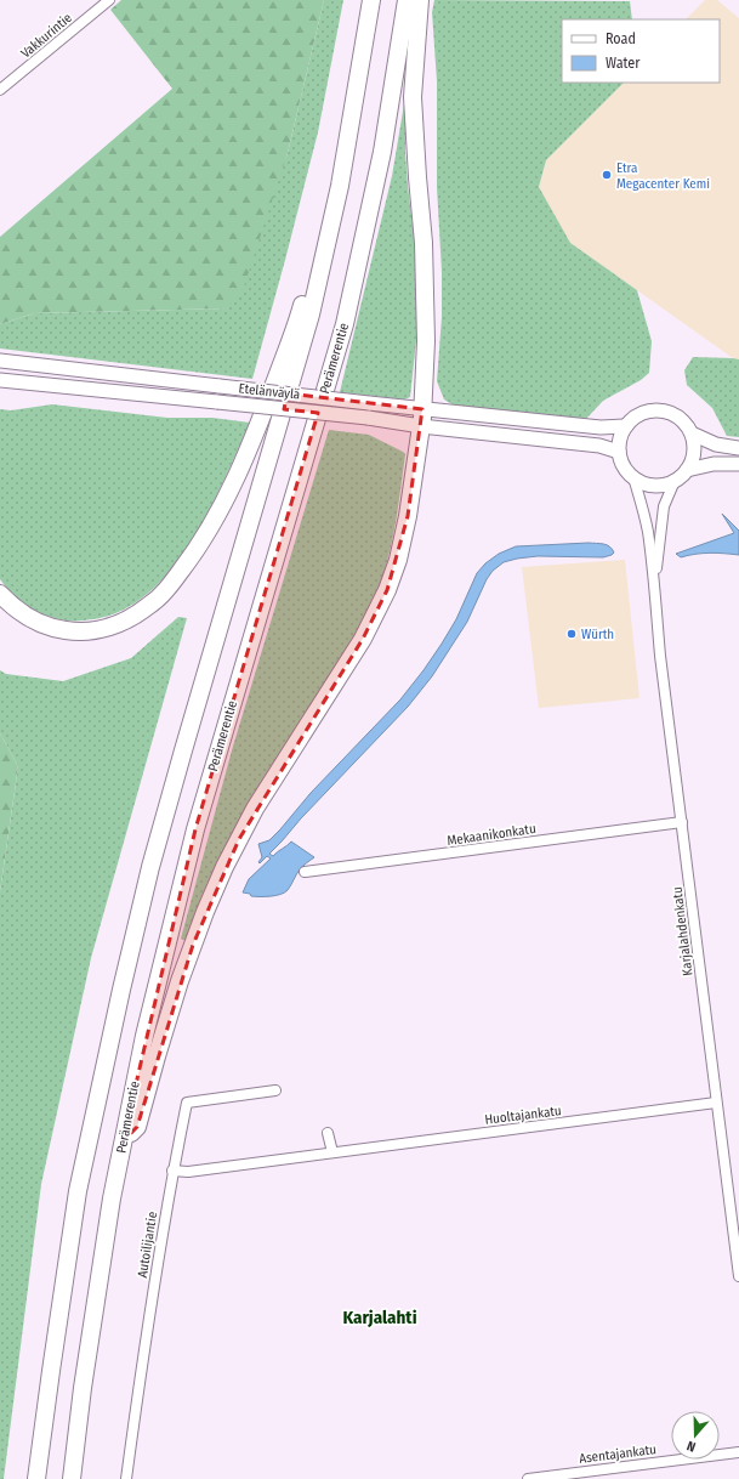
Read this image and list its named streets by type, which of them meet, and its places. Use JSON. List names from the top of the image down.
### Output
{
  "streets": {
    "highway": ["Perämerentie"],
    "main road": ["Etelänväylä"],
    "street": [
      "Vakkurintie",
      "Mekaanikonkatu",
      "Karjalahdenkatu",
      "Huoltajankatu",
      "Autoilijantie",
      "Asentajankatu"
    ]
  },
  "crossings": [
    ["Etelänväylä", "Karjalahdenkatu"],
    ["Mekaanikonkatu", "Karjalahdenkatu"],
    ["Karjalahdenkatu", "Huoltajankatu"],
    ["Huoltajankatu", "Autoilijantie"]
  ],
  "districts": ["Karjalahti"],
  "places": ["Etra Megacenter Kemi", "Würth"],
  "legend": ["Road", "Water"],
  "north": "bottom"
}
